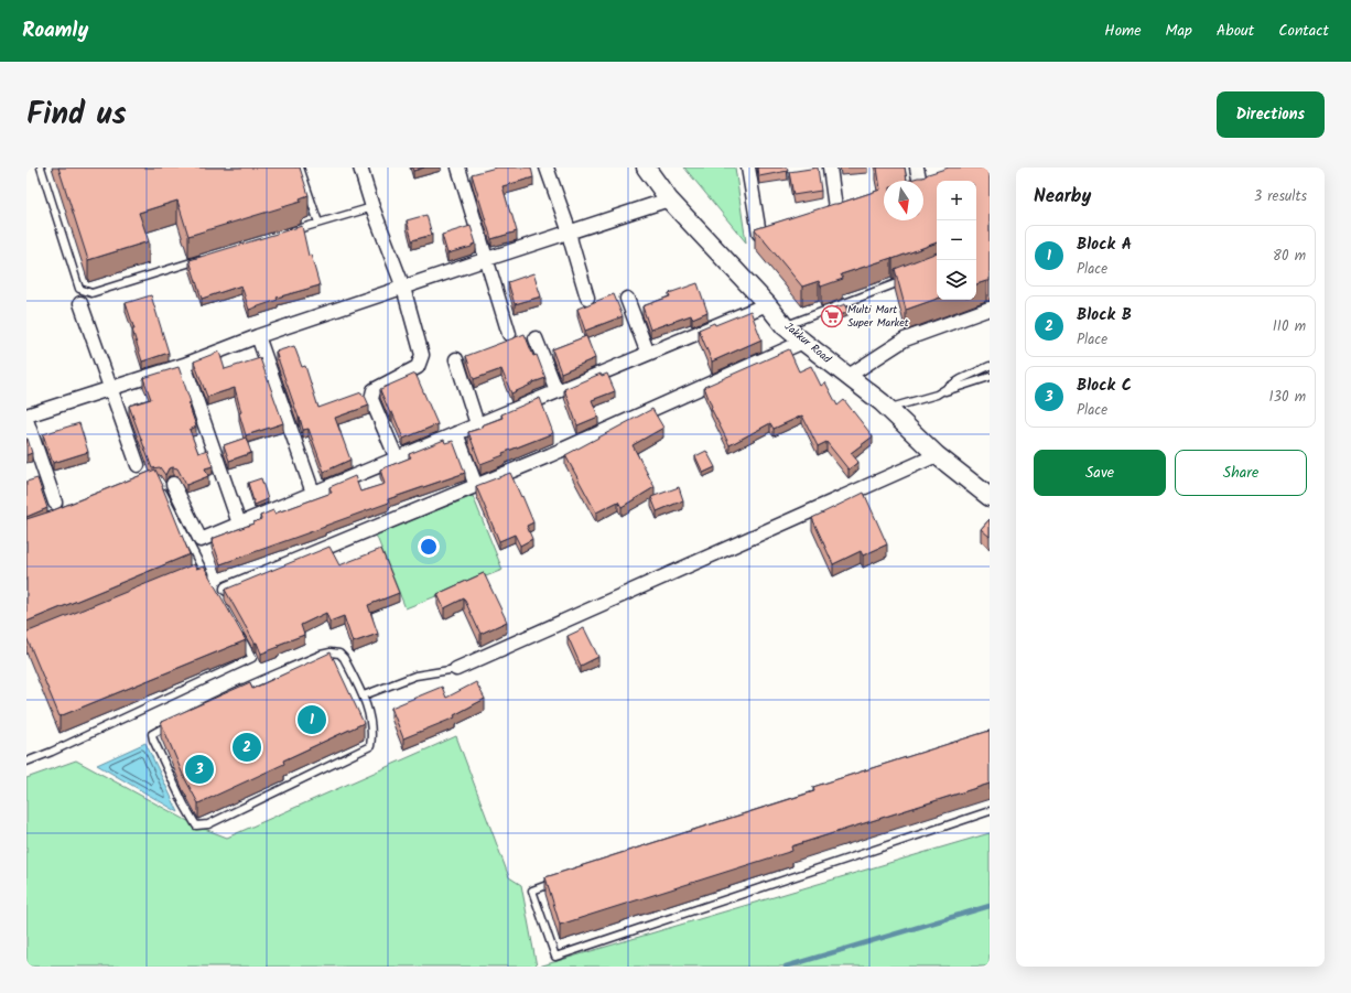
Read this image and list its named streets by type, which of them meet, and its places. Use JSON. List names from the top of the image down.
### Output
{
  "streets": {
    "street": ["Jakkur Road"]
  },
  "places": {
    "supermarket": ["Multi Mart Super Market"]
  },
  "north": "bottom",
  "page": {
    "header": "Roamly",
    "nav": [
      "Home",
      "Map",
      "About",
      "Contact"
    ],
    "title": "Find us",
    "buttons": [
      "Directions",
      ["Save", "Share"]
    ],
    "heading": ["Nearby", "3 results"],
    "map_buttons": ["+", "−"],
    "list": [
      {
        "mark": "1",
        "name": "Block A",
        "note": "Place",
        "value": "80 m"
      },
      {
        "mark": "2",
        "name": "Block B",
        "note": "Place",
        "value": "110 m"
      },
      {
        "mark": "3",
        "name": "Block C",
        "note": "Place",
        "value": "130 m"
      }
    ],
    "pins": ["1", "2", "3"]
  }
}
